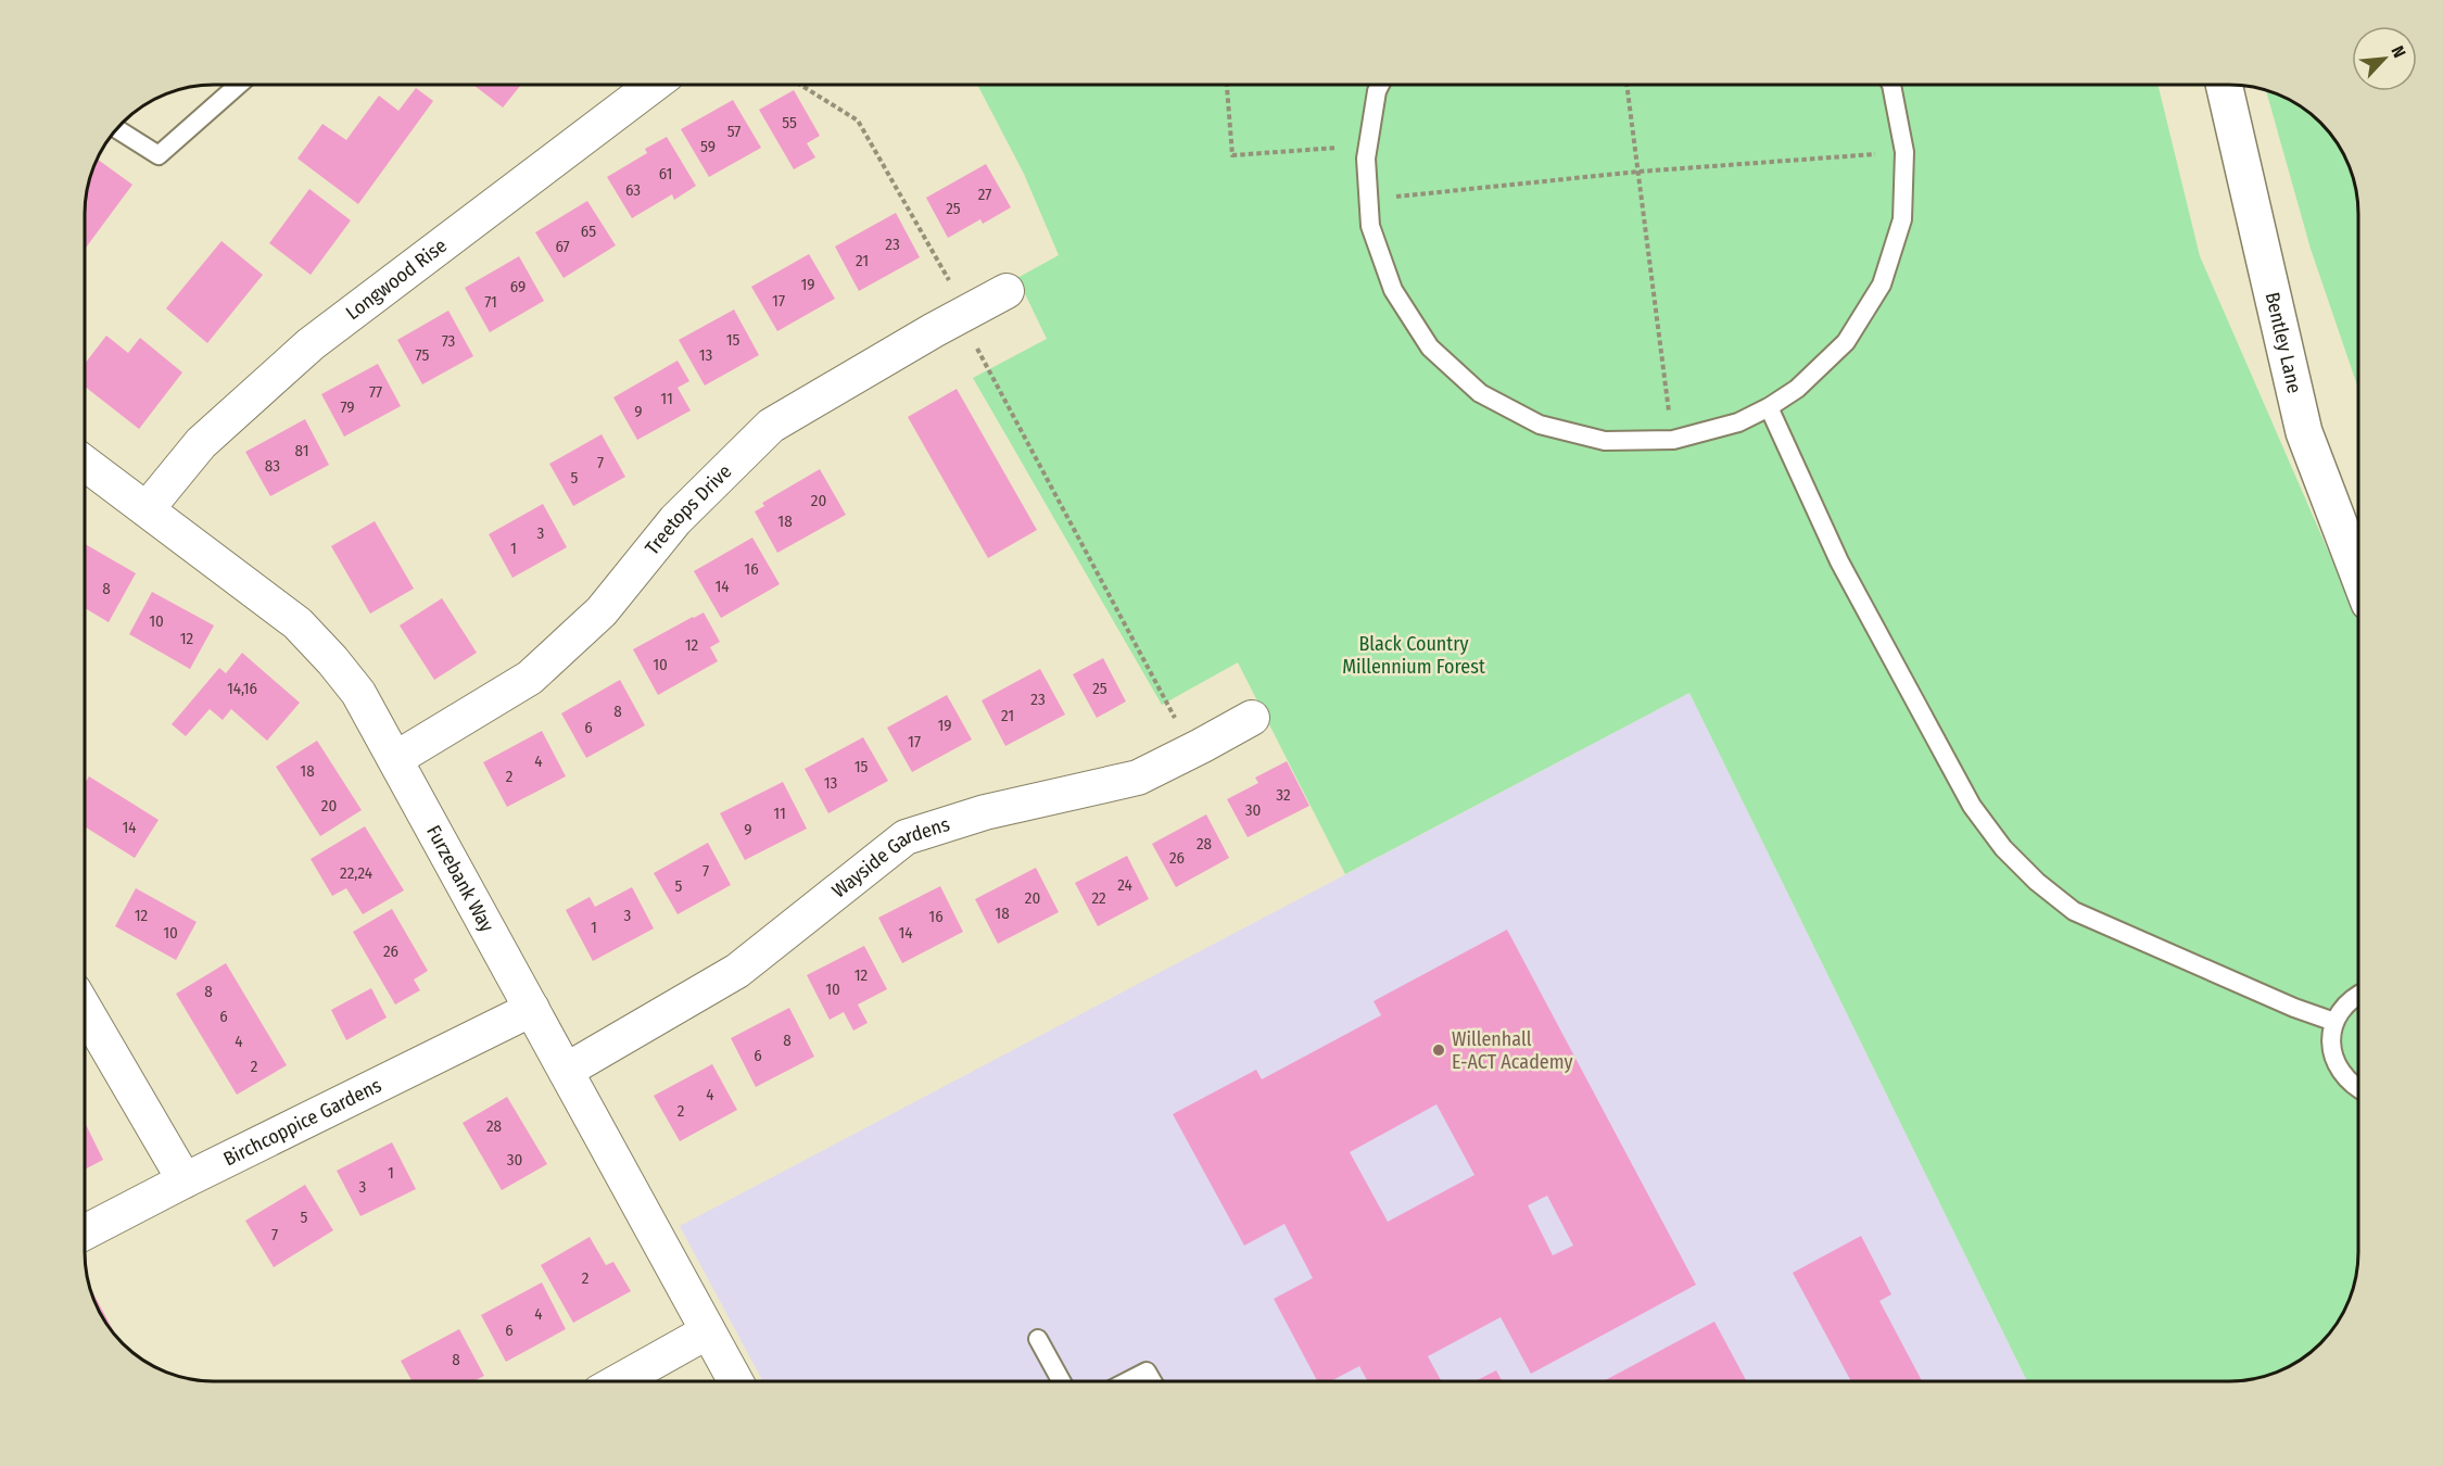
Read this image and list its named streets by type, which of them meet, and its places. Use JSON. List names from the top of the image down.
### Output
{
  "streets": {
    "street": [
      "Longwood Rise",
      "Bentley Lane",
      "Treetops Drive",
      "Wayside Gardens",
      "Furzebank Way",
      "Birchcoppice Gardens"
    ]
  },
  "crossings": [
    ["Longwood Rise", "Furzebank Way"],
    ["Treetops Drive", "Furzebank Way"],
    ["Wayside Gardens", "Furzebank Way"],
    ["Furzebank Way", "Birchcoppice Gardens"]
  ],
  "parks": ["Black Country Millennium Forest"],
  "places": ["Willenhall E-ACT Academy"],
  "house_numbers": [
    "55",
    "57",
    "59",
    "61",
    "63",
    "27",
    "25",
    "65",
    "23",
    "67",
    "21",
    "19",
    "69",
    "17",
    "71",
    "15",
    "73",
    "75",
    "13",
    "77",
    "11",
    "79",
    "9",
    "81",
    "7",
    "83",
    "5",
    "20",
    "18",
    "3",
    "1",
    "16",
    "14",
    "8",
    "10",
    "12",
    "12",
    "10",
    "14,16",
    "25",
    "23",
    "8",
    "21",
    "19",
    "6",
    "17",
    "4",
    "15",
    "18",
    "2",
    "13",
    "32",
    "20",
    "30",
    "11",
    "14",
    "9",
    "28",
    "26",
    "7",
    "22,24",
    "24",
    "5",
    "20",
    "22",
    "18",
    "12",
    "3",
    "16",
    "1",
    "10",
    "14",
    "26",
    "12",
    "10",
    "8",
    "6",
    "8",
    "4",
    "6",
    "2",
    "4",
    "2",
    "28",
    "30",
    "1",
    "3",
    "5",
    "7",
    "2",
    "4",
    "6",
    "8"
  ],
  "north": "top right"
}
